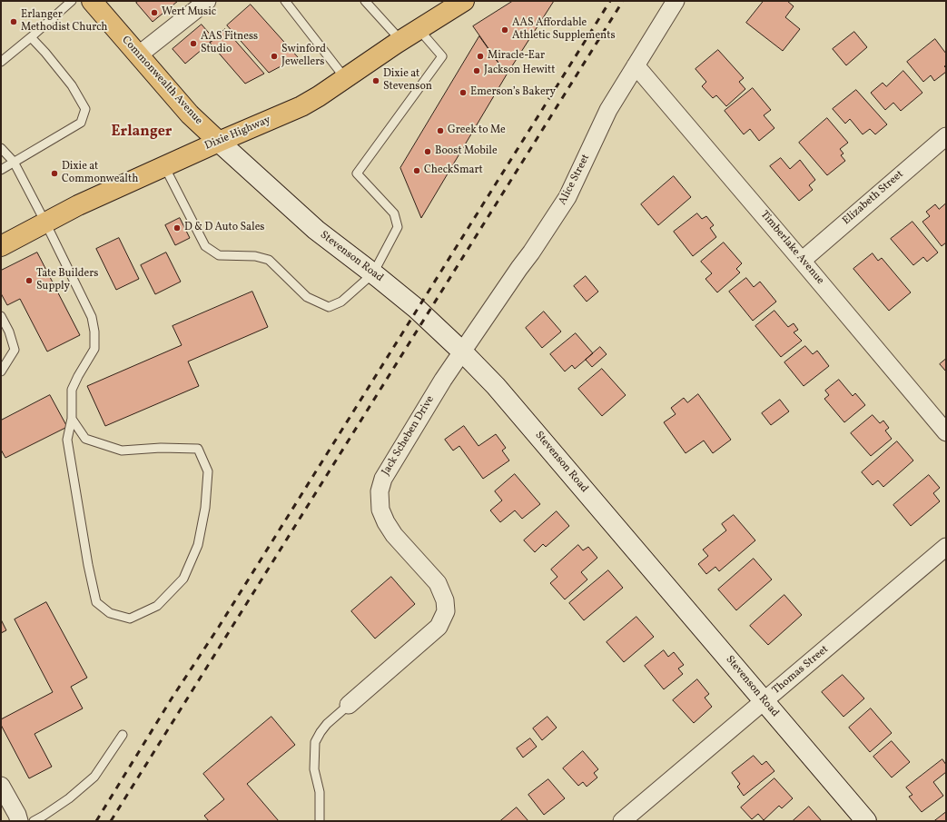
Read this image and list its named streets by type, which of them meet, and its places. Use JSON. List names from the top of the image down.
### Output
{
  "streets": {
    "main road": ["Commonwealth Avenue", "Dixie Highway", "Stevenson Road"],
    "street": [
      "Alice Street",
      "Elizabeth Street",
      "Timberlake Avenue",
      "Jack Scheben Drive",
      "Thomas Street"
    ]
  },
  "crossings": [
    ["Commonwealth Avenue", "Dixie Highway"],
    ["Commonwealth Avenue", "Stevenson Road"],
    ["Dixie Highway", "Stevenson Road"],
    ["Alice Street", "Timberlake Avenue"],
    ["Alice Street", "Stevenson Road"],
    ["Alice Street", "Jack Scheben Drive"],
    ["Elizabeth Street", "Timberlake Avenue"],
    ["Stevenson Road", "Jack Scheben Drive"],
    ["Stevenson Road", "Thomas Street"]
  ],
  "districts": ["Erlanger"],
  "places": [
    "Wert Music",
    "Erlanger Methodist Church",
    "AAS Affordable Athletic Supplements",
    "AAS Fitness Studio",
    "Swinford Jewellers",
    "Miracle-Ear",
    "Jackson Hewitt",
    "Dixie at Stevenson",
    "Emerson’s Bakery",
    "Greek to Me",
    "Boost Mobile",
    "CheckSmart",
    "Dixie at Commonwealth",
    "D & D Auto Sales",
    "Tate Builders Supply"
  ]
}
